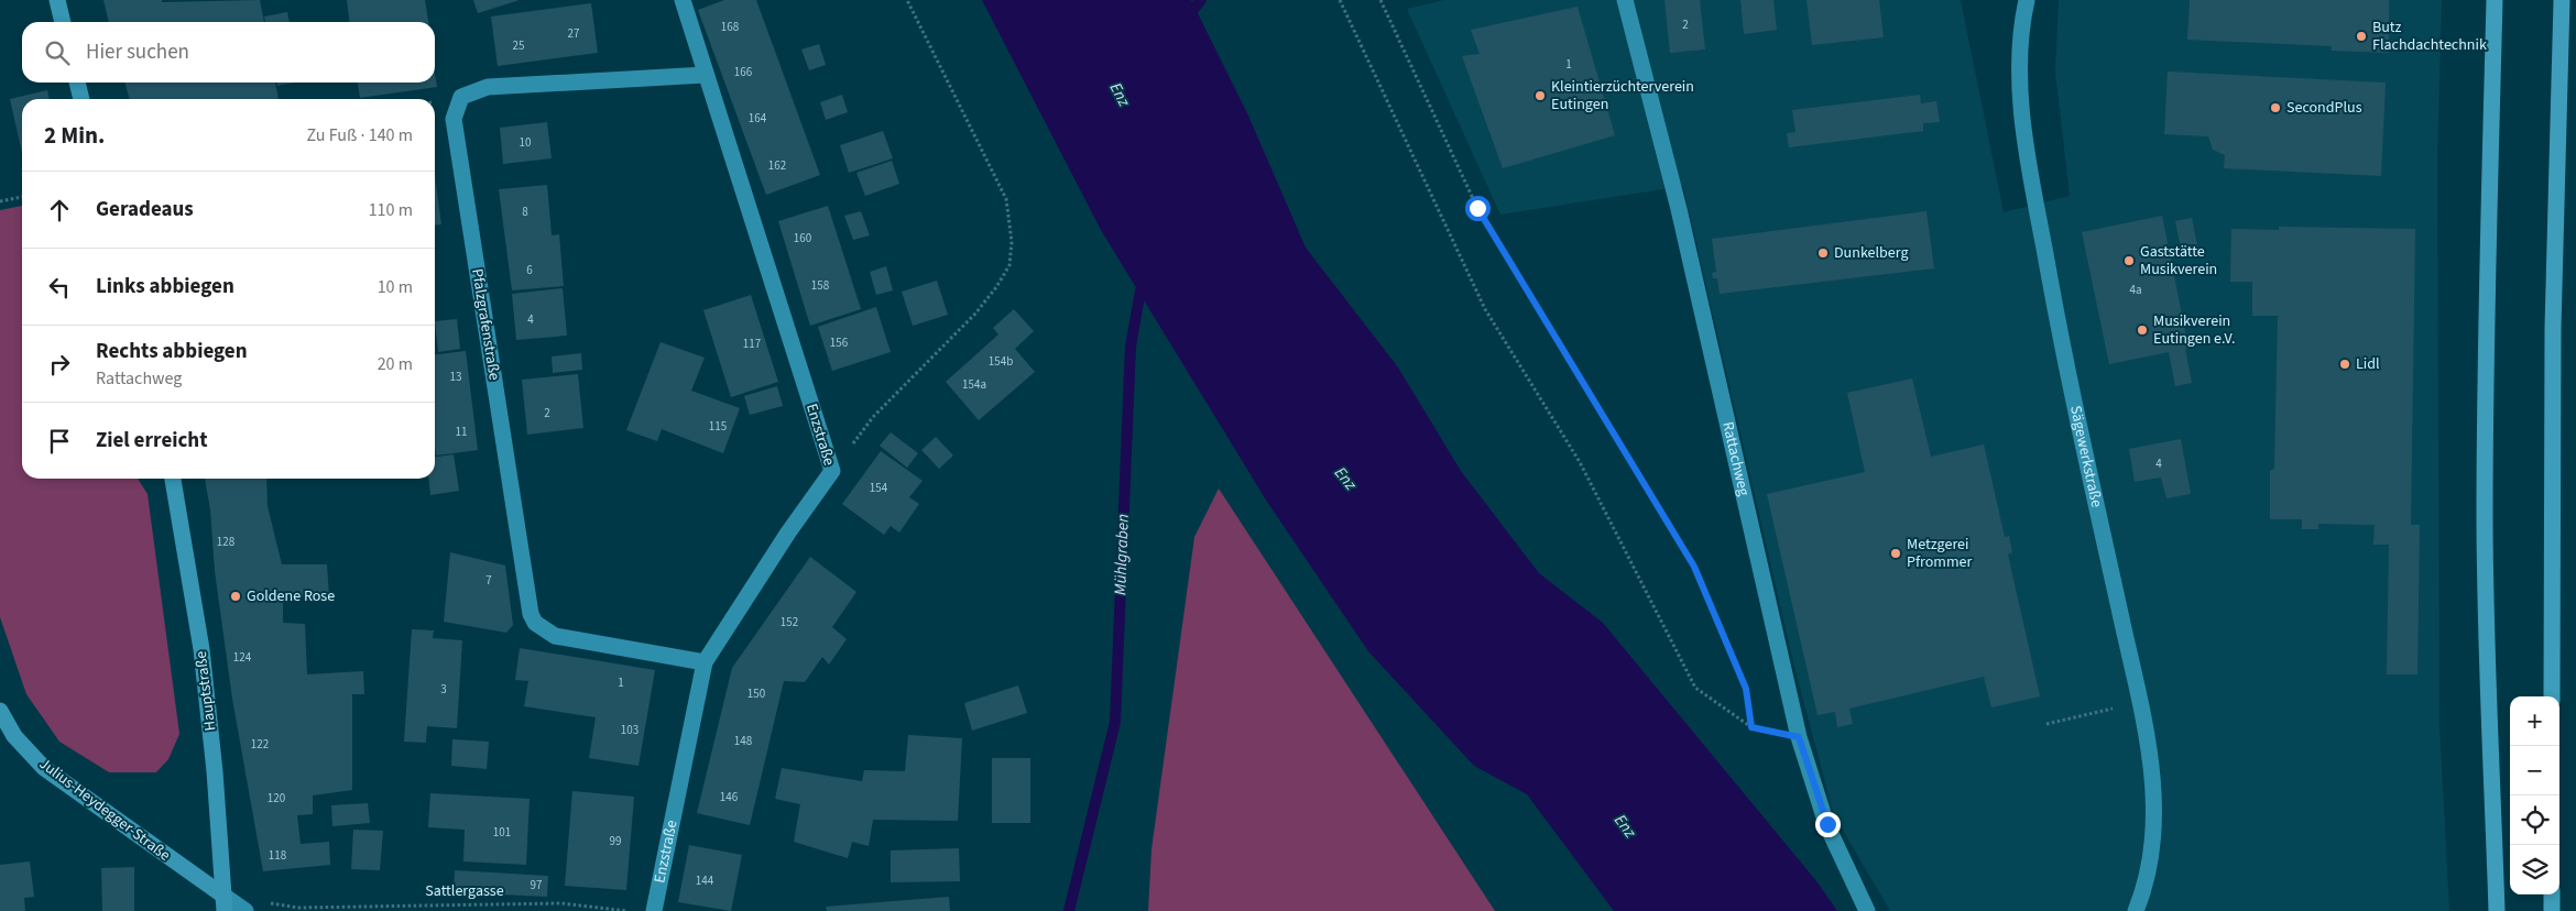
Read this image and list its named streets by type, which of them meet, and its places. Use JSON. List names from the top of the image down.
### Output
{
  "streets": {
    "street": [
      "Pfalzgrafenstraße",
      "Enzstraße",
      "Sägewerkstraße",
      "Rattachweg",
      "Hauptstraße",
      "Julius-Heydegger-Straße"
    ],
    "path": ["Sattlergasse"]
  },
  "crossings": [
    ["Pfalzgrafenstraße", "Enzstraße"],
    ["Hauptstraße", "Julius-Heydegger-Straße"]
  ],
  "water": ["Enz", "Mühlgraben"],
  "places": [
    "Butz Flachdachtechnik",
    "Kleintierzüchterverein Eutingen",
    "SecondPlus",
    "Dunkelberg",
    "Gaststätte Musikverein",
    "Musikverein Eutingen e.V.",
    "Lidl",
    "Metzgerei Pfrommer",
    "Goldene Rose"
  ],
  "house_numbers": [
    "2",
    "168",
    "27",
    "25",
    "1",
    "166",
    "164",
    "10",
    "162",
    "8",
    "160",
    "6",
    "158",
    "4a",
    "4",
    "156",
    "117",
    "154b",
    "13",
    "154a",
    "2",
    "115",
    "11",
    "4",
    "154",
    "128",
    "7",
    "152",
    "124",
    "1",
    "3",
    "150",
    "103",
    "148",
    "122",
    "146",
    "120",
    "101",
    "99",
    "118",
    "144",
    "97"
  ],
  "page": {
    "search": "Hier suchen",
    "heading": ["2 Min.", "Zu Fuß · 140 m"],
    "list": [
      ["Geradeaus", "110 m"],
      ["Links abbiegen", "10 m"],
      ["Rechts abbiegen", "Rattachweg", "20 m"],
      "Ziel erreicht"
    ],
    "map_buttons": ["+", "−"]
  }
}
